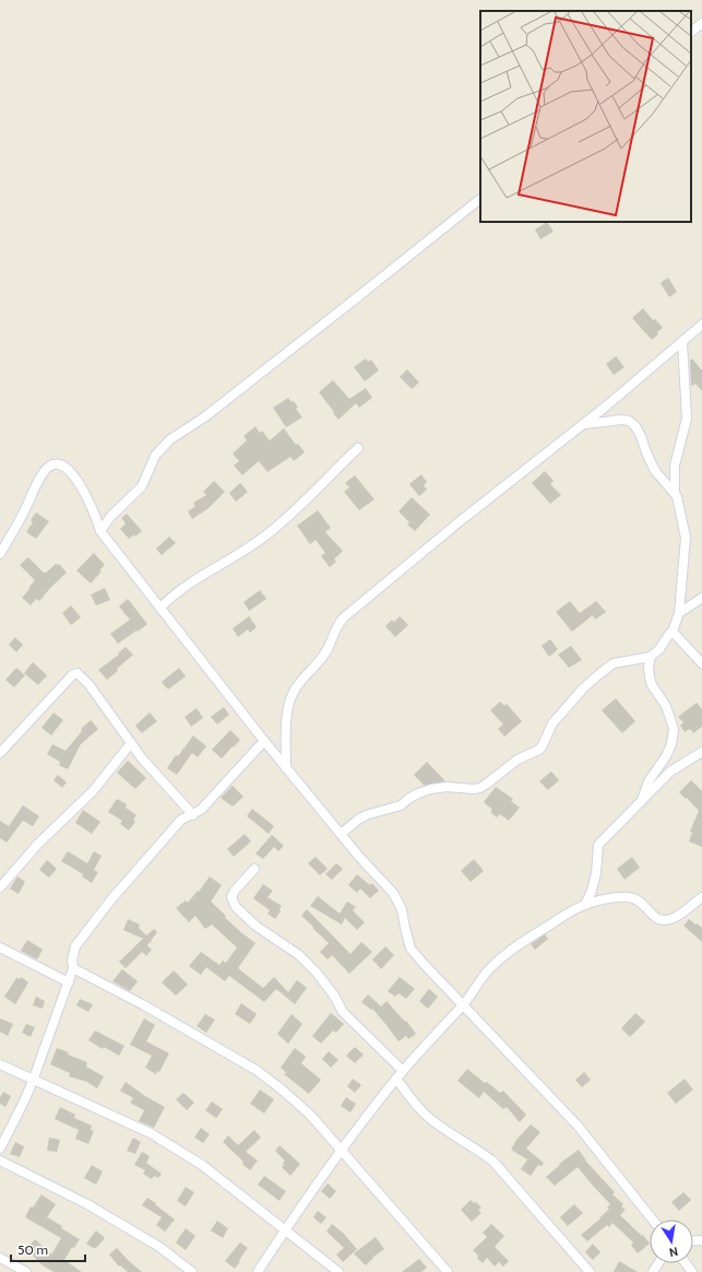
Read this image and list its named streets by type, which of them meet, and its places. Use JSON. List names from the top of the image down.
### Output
{
  "scale_bar": "50 m",
  "north": "bottom"
}
